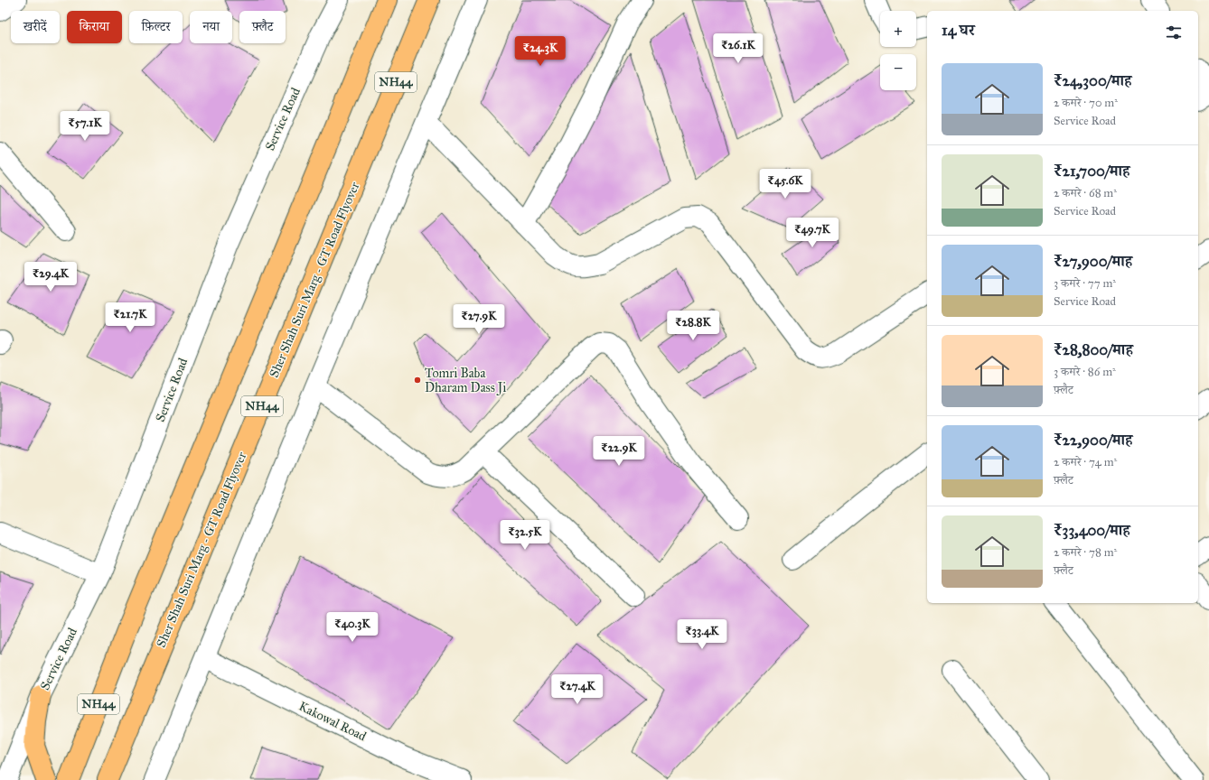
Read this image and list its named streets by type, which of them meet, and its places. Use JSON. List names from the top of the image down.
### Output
{
  "streets": {
    "highway": ["NH44", "Sher Shah Suri Marg - GT Road Flyover"],
    "street": ["Service Road", "Kakowal Road"]
  },
  "places": ["Tomri Baba Dharam Dass Ji"],
  "page": {
    "map_buttons": ["+", "−"],
    "chip": [
      "खरीदें",
      "किराया",
      "फ़िल्टर",
      "नया",
      "फ़्लैट"
    ],
    "heading": "14 घर",
    "price": [
      "₹26.1K",
      "₹24.3K",
      "₹57.1K",
      "₹45.6K",
      "₹49.7K",
      "₹29.4K",
      "₹21.7K",
      "₹27.9K",
      "₹28.8K",
      "₹22.9K",
      "₹32.5K",
      "₹40.3K",
      "₹33.4K",
      "₹27.4K"
    ],
    "list": [
      {
        "name": "₹24,300/माह",
        "note": "2 कमरे · 70 m² · Service Road"
      },
      {
        "name": "₹21,700/माह",
        "note": "2 कमरे · 68 m² · Service Road"
      },
      {
        "name": "₹27,900/माह",
        "note": "3 कमरे · 77 m² · Service Road"
      },
      {
        "name": "₹28,800/माह",
        "note": "3 कमरे · 86 m² · फ़्लैट"
      },
      {
        "name": "₹22,900/माह",
        "note": "2 कमरे · 74 m² · फ़्लैट"
      },
      {
        "name": "₹33,400/माह",
        "note": "2 कमरे · 78 m² · फ़्लैट"
      }
    ]
  }
}
